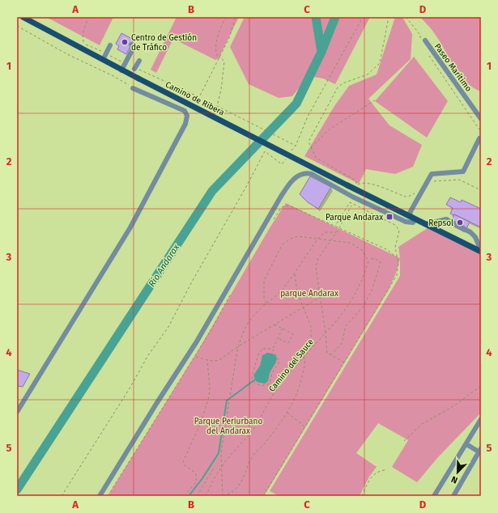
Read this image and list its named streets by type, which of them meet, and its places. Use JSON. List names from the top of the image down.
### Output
{
  "streets": {
    "main road": ["Camino de Ribera"],
    "street": ["Paseo Marítimo"],
    "path": ["Camino del Sauce"]
  },
  "water": ["Río Andarax"],
  "parks": ["parque Andarax", "Parque Periurbano del Andarax"],
  "places": {
    "other": ["Centro de Gestión de Tráfico", "Repsol"],
    "transit": ["Parque Andarax"]
  },
  "north": "bottom left",
  "grid": {
    "columns": [
      "A",
      "B",
      "C",
      "D"
    ],
    "rows": [
      "1",
      "2",
      "3",
      "4",
      "5"
    ]
  }
}
